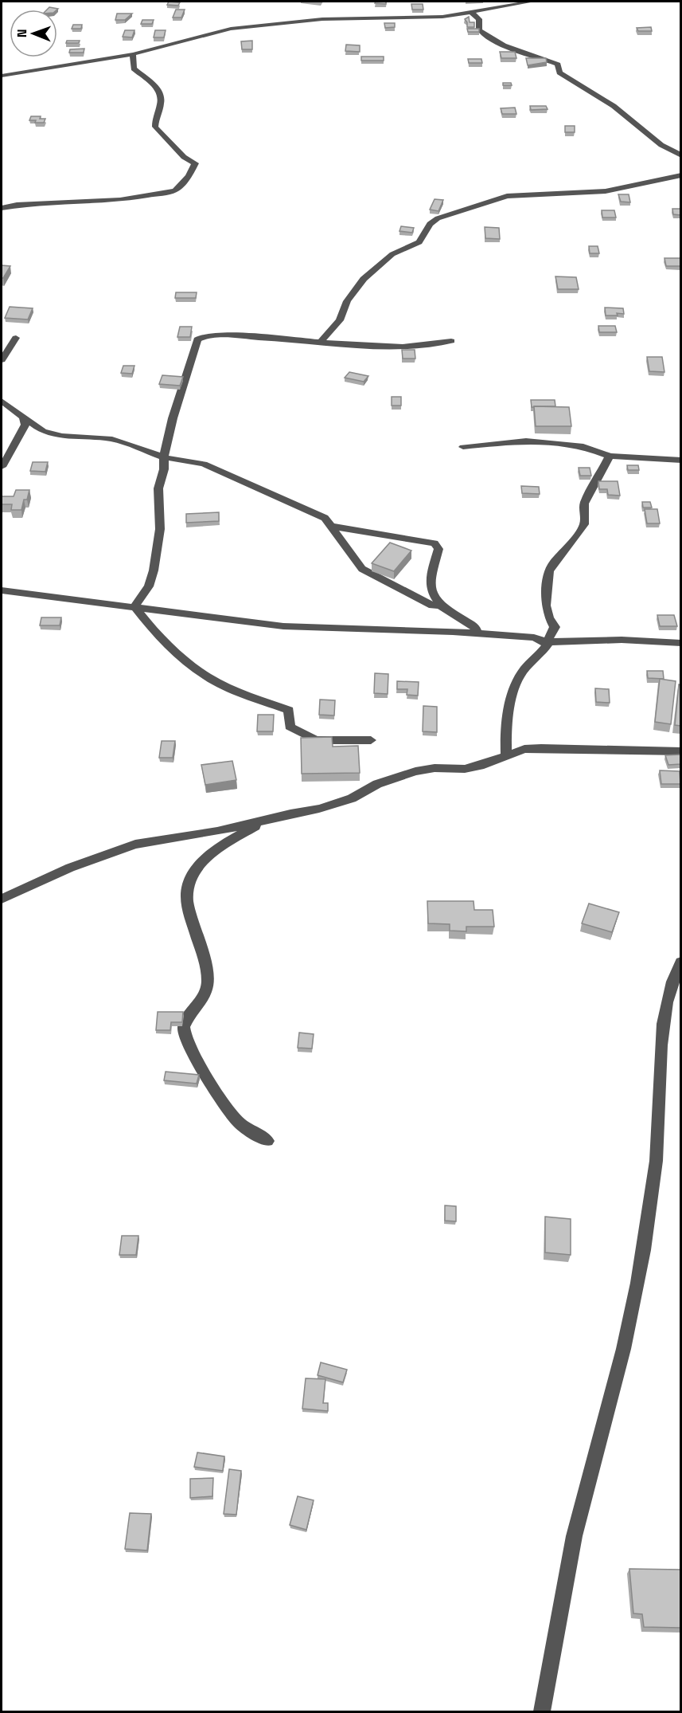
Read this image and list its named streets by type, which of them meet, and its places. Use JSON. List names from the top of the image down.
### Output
{
  "north": "left"
}
